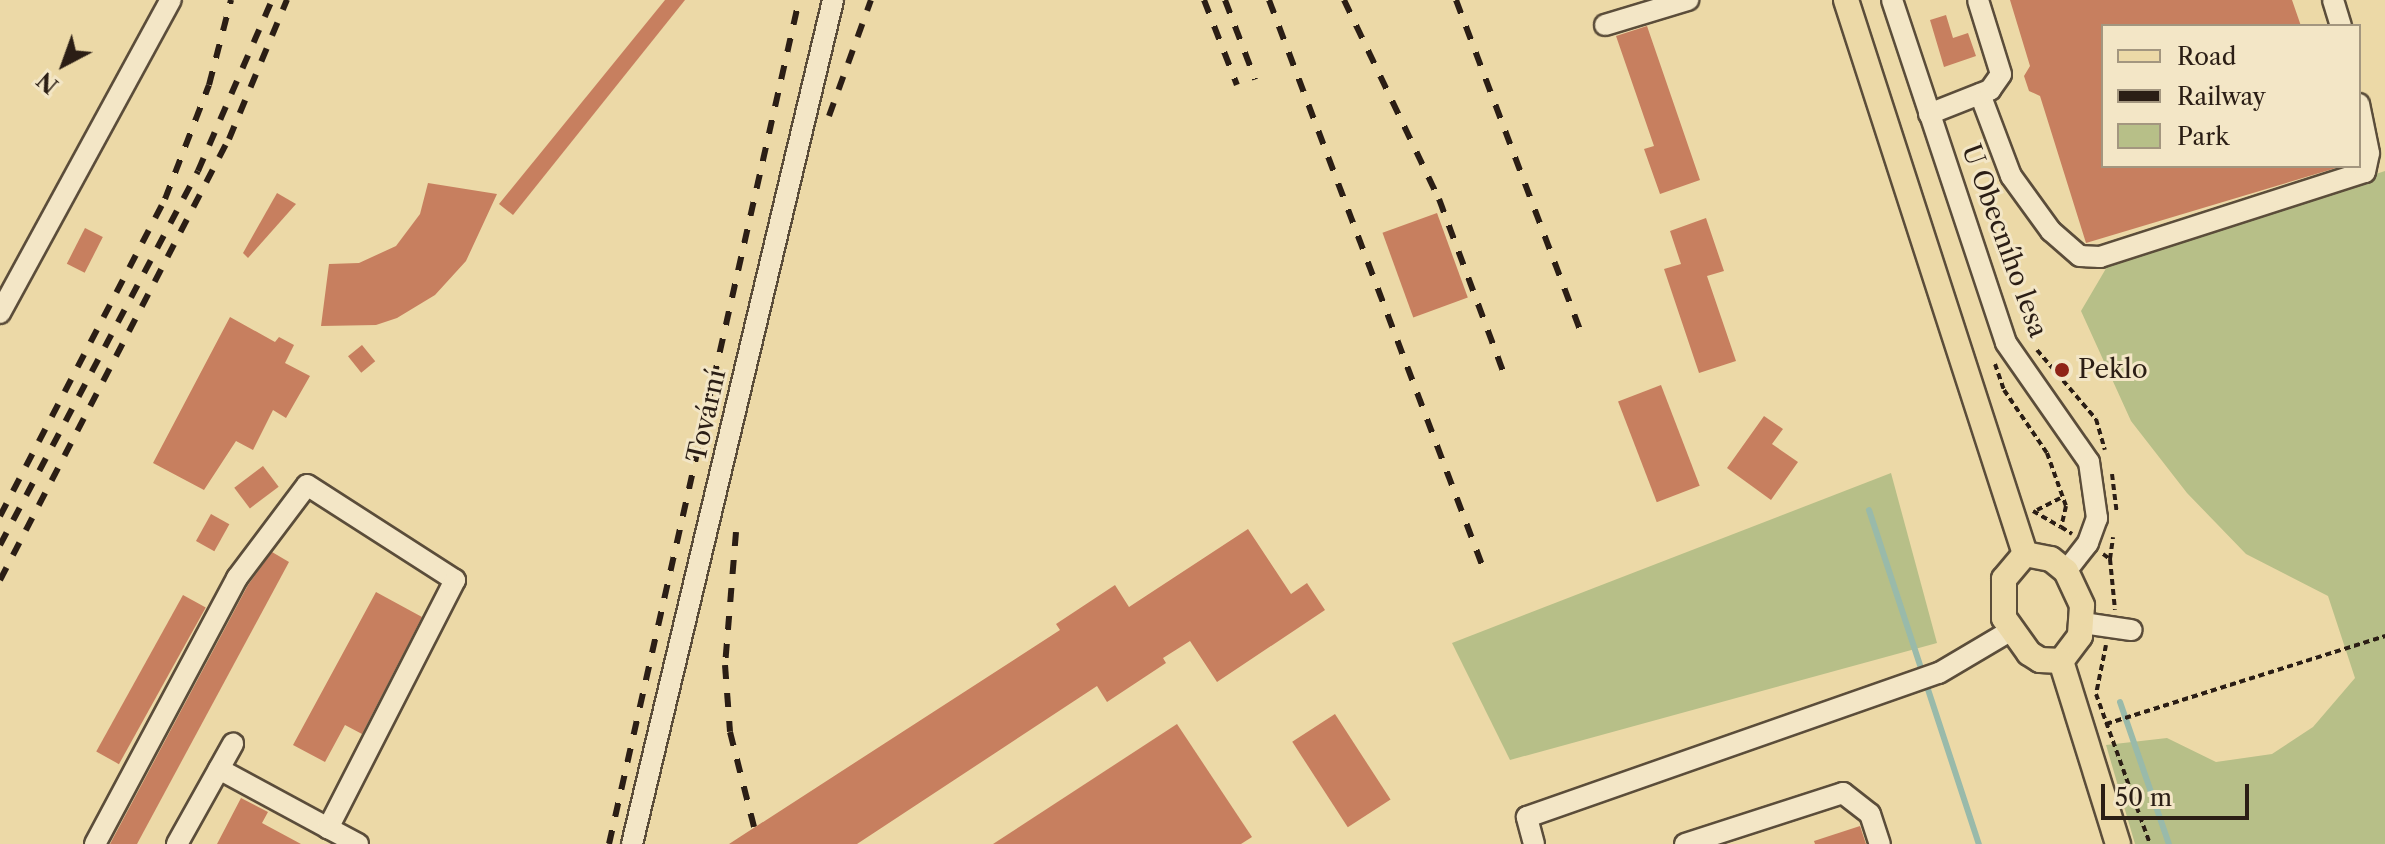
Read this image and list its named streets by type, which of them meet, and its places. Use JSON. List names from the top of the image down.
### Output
{
  "streets": {
    "street": ["U Obecního lesa", "Tovární"]
  },
  "places": ["Peklo"],
  "legend": ["Road", "Railway", "Park"],
  "scale_bar": "50 m",
  "north": "bottom left"
}
